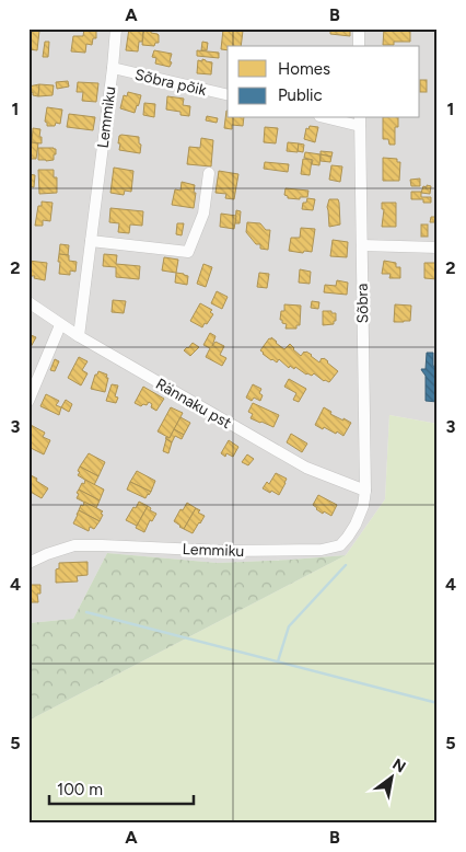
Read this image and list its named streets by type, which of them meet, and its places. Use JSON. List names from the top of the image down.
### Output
{
  "streets": {
    "street": [
      "Sõbra põik",
      "Lemmiku",
      "Sõbra",
      "Rännaku pst"
    ]
  },
  "crossings": [
    ["Sõbra põik", "Lemmiku"],
    ["Lemmiku", "Sõbra"],
    ["Lemmiku", "Rännaku pst"],
    ["Sõbra", "Rännaku pst"]
  ],
  "legend": ["Homes", "Public"],
  "scale_bar": "100 m",
  "north": "top right",
  "grid": {
    "columns": ["A", "B"],
    "rows": [
      "1",
      "2",
      "3",
      "4",
      "5"
    ]
  }
}
